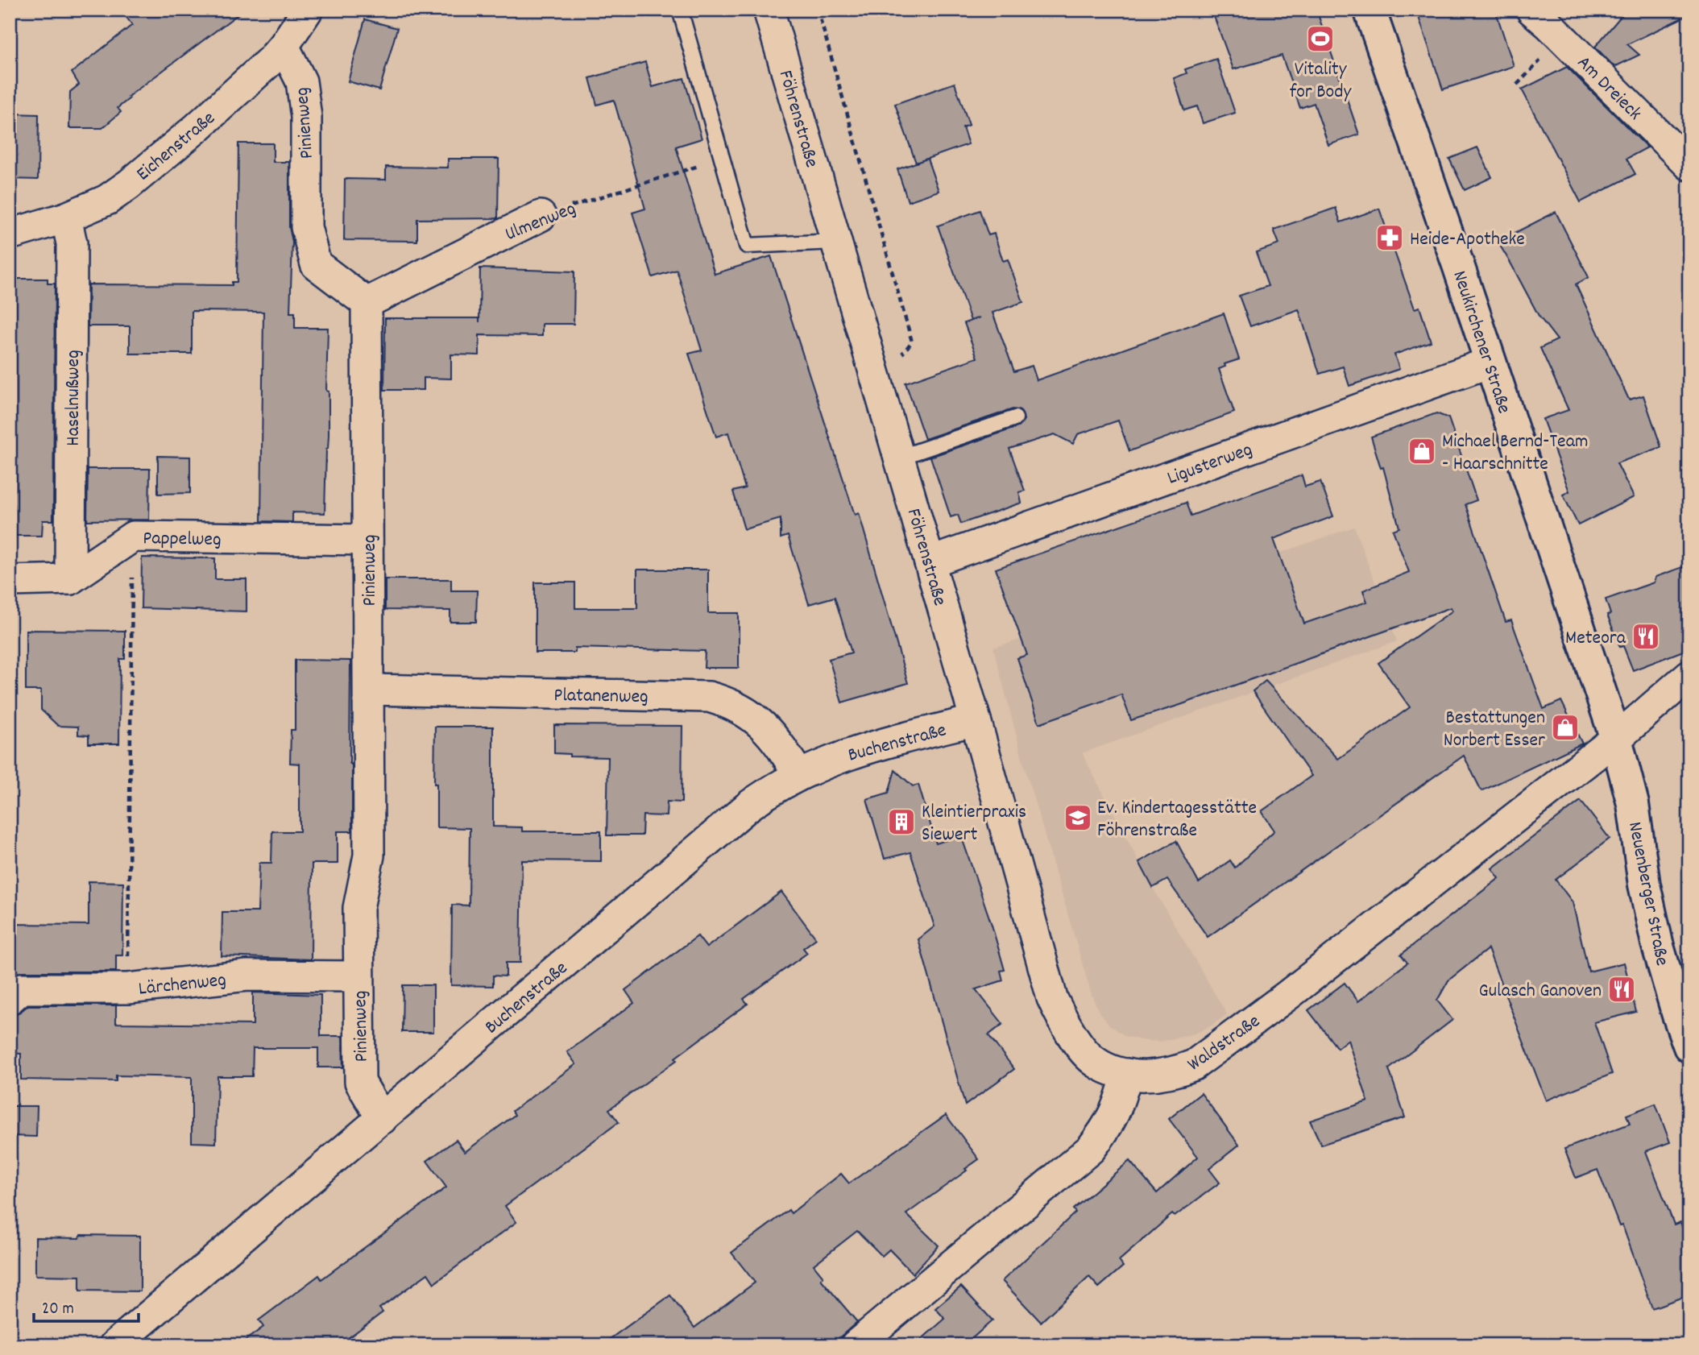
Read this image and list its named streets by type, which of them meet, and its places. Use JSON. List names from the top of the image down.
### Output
{
  "streets": {
    "street": [
      "Am Dreieck",
      "Föhrenstraße",
      "Pinienweg",
      "Eichenstraße",
      "Ulmenweg",
      "Neukirchener Straße",
      "Haselnußweg",
      "Ligusterweg",
      "Pappelweg",
      "Platanenweg",
      "Buchenstraße",
      "Neuenberger Straße",
      "Lärchenweg",
      "Waldstraße"
    ]
  },
  "crossings": [
    ["Föhrenstraße", "Ligusterweg"],
    ["Föhrenstraße", "Buchenstraße"],
    ["Föhrenstraße", "Waldstraße"],
    ["Pinienweg", "Eichenstraße"],
    ["Pinienweg", "Ulmenweg"],
    ["Pinienweg", "Pappelweg"],
    ["Pinienweg", "Platanenweg"],
    ["Pinienweg", "Buchenstraße"],
    ["Pinienweg", "Lärchenweg"],
    ["Eichenstraße", "Haselnußweg"],
    ["Neukirchener Straße", "Ligusterweg"],
    ["Neukirchener Straße", "Neuenberger Straße"],
    ["Neukirchener Straße", "Waldstraße"],
    ["Haselnußweg", "Pappelweg"],
    ["Platanenweg", "Buchenstraße"],
    ["Neuenberger Straße", "Waldstraße"]
  ],
  "places": {
    "sports": ["Vitality for Body"],
    "pharmacy": ["Heide-Apotheke"],
    "shop": ["Michael Bernd-Team - Haarschnitte", "Bestattungen Norbert Esser"],
    "restaurant": ["Meteora", "Gulasch Ganoven"],
    "school or university": ["Ev. Kindertagesstätte Föhrenstraße"],
    "building": ["Kleintierpraxis Siewert"]
  },
  "scale_bar": "20 m"
}
